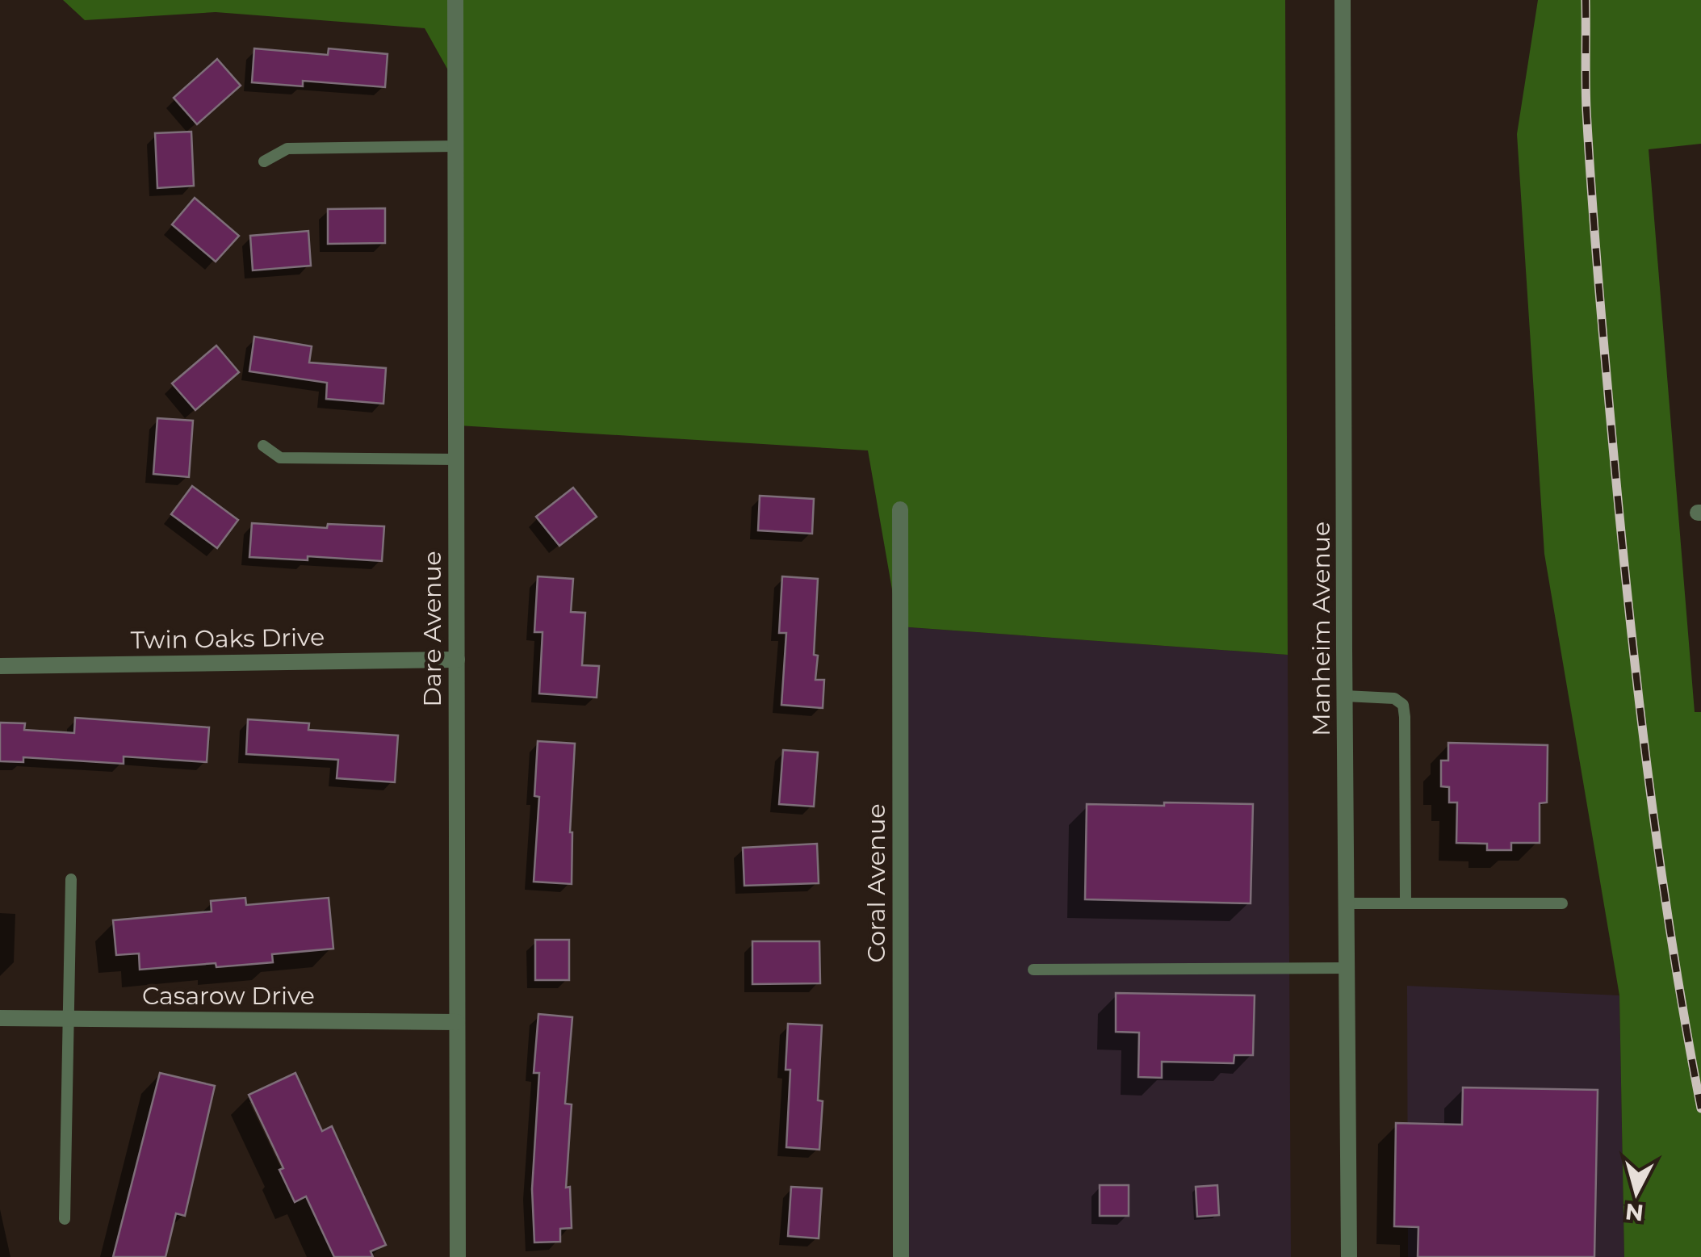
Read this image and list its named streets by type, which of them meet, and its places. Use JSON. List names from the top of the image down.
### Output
{
  "streets": {
    "street": [
      "Dare Avenue",
      "Manheim Avenue",
      "Twin Oaks Drive",
      "Coral Avenue",
      "Casarow Drive"
    ]
  },
  "crossings": [
    ["Dare Avenue", "Twin Oaks Drive"],
    ["Dare Avenue", "Casarow Drive"]
  ],
  "north": "bottom"
}
